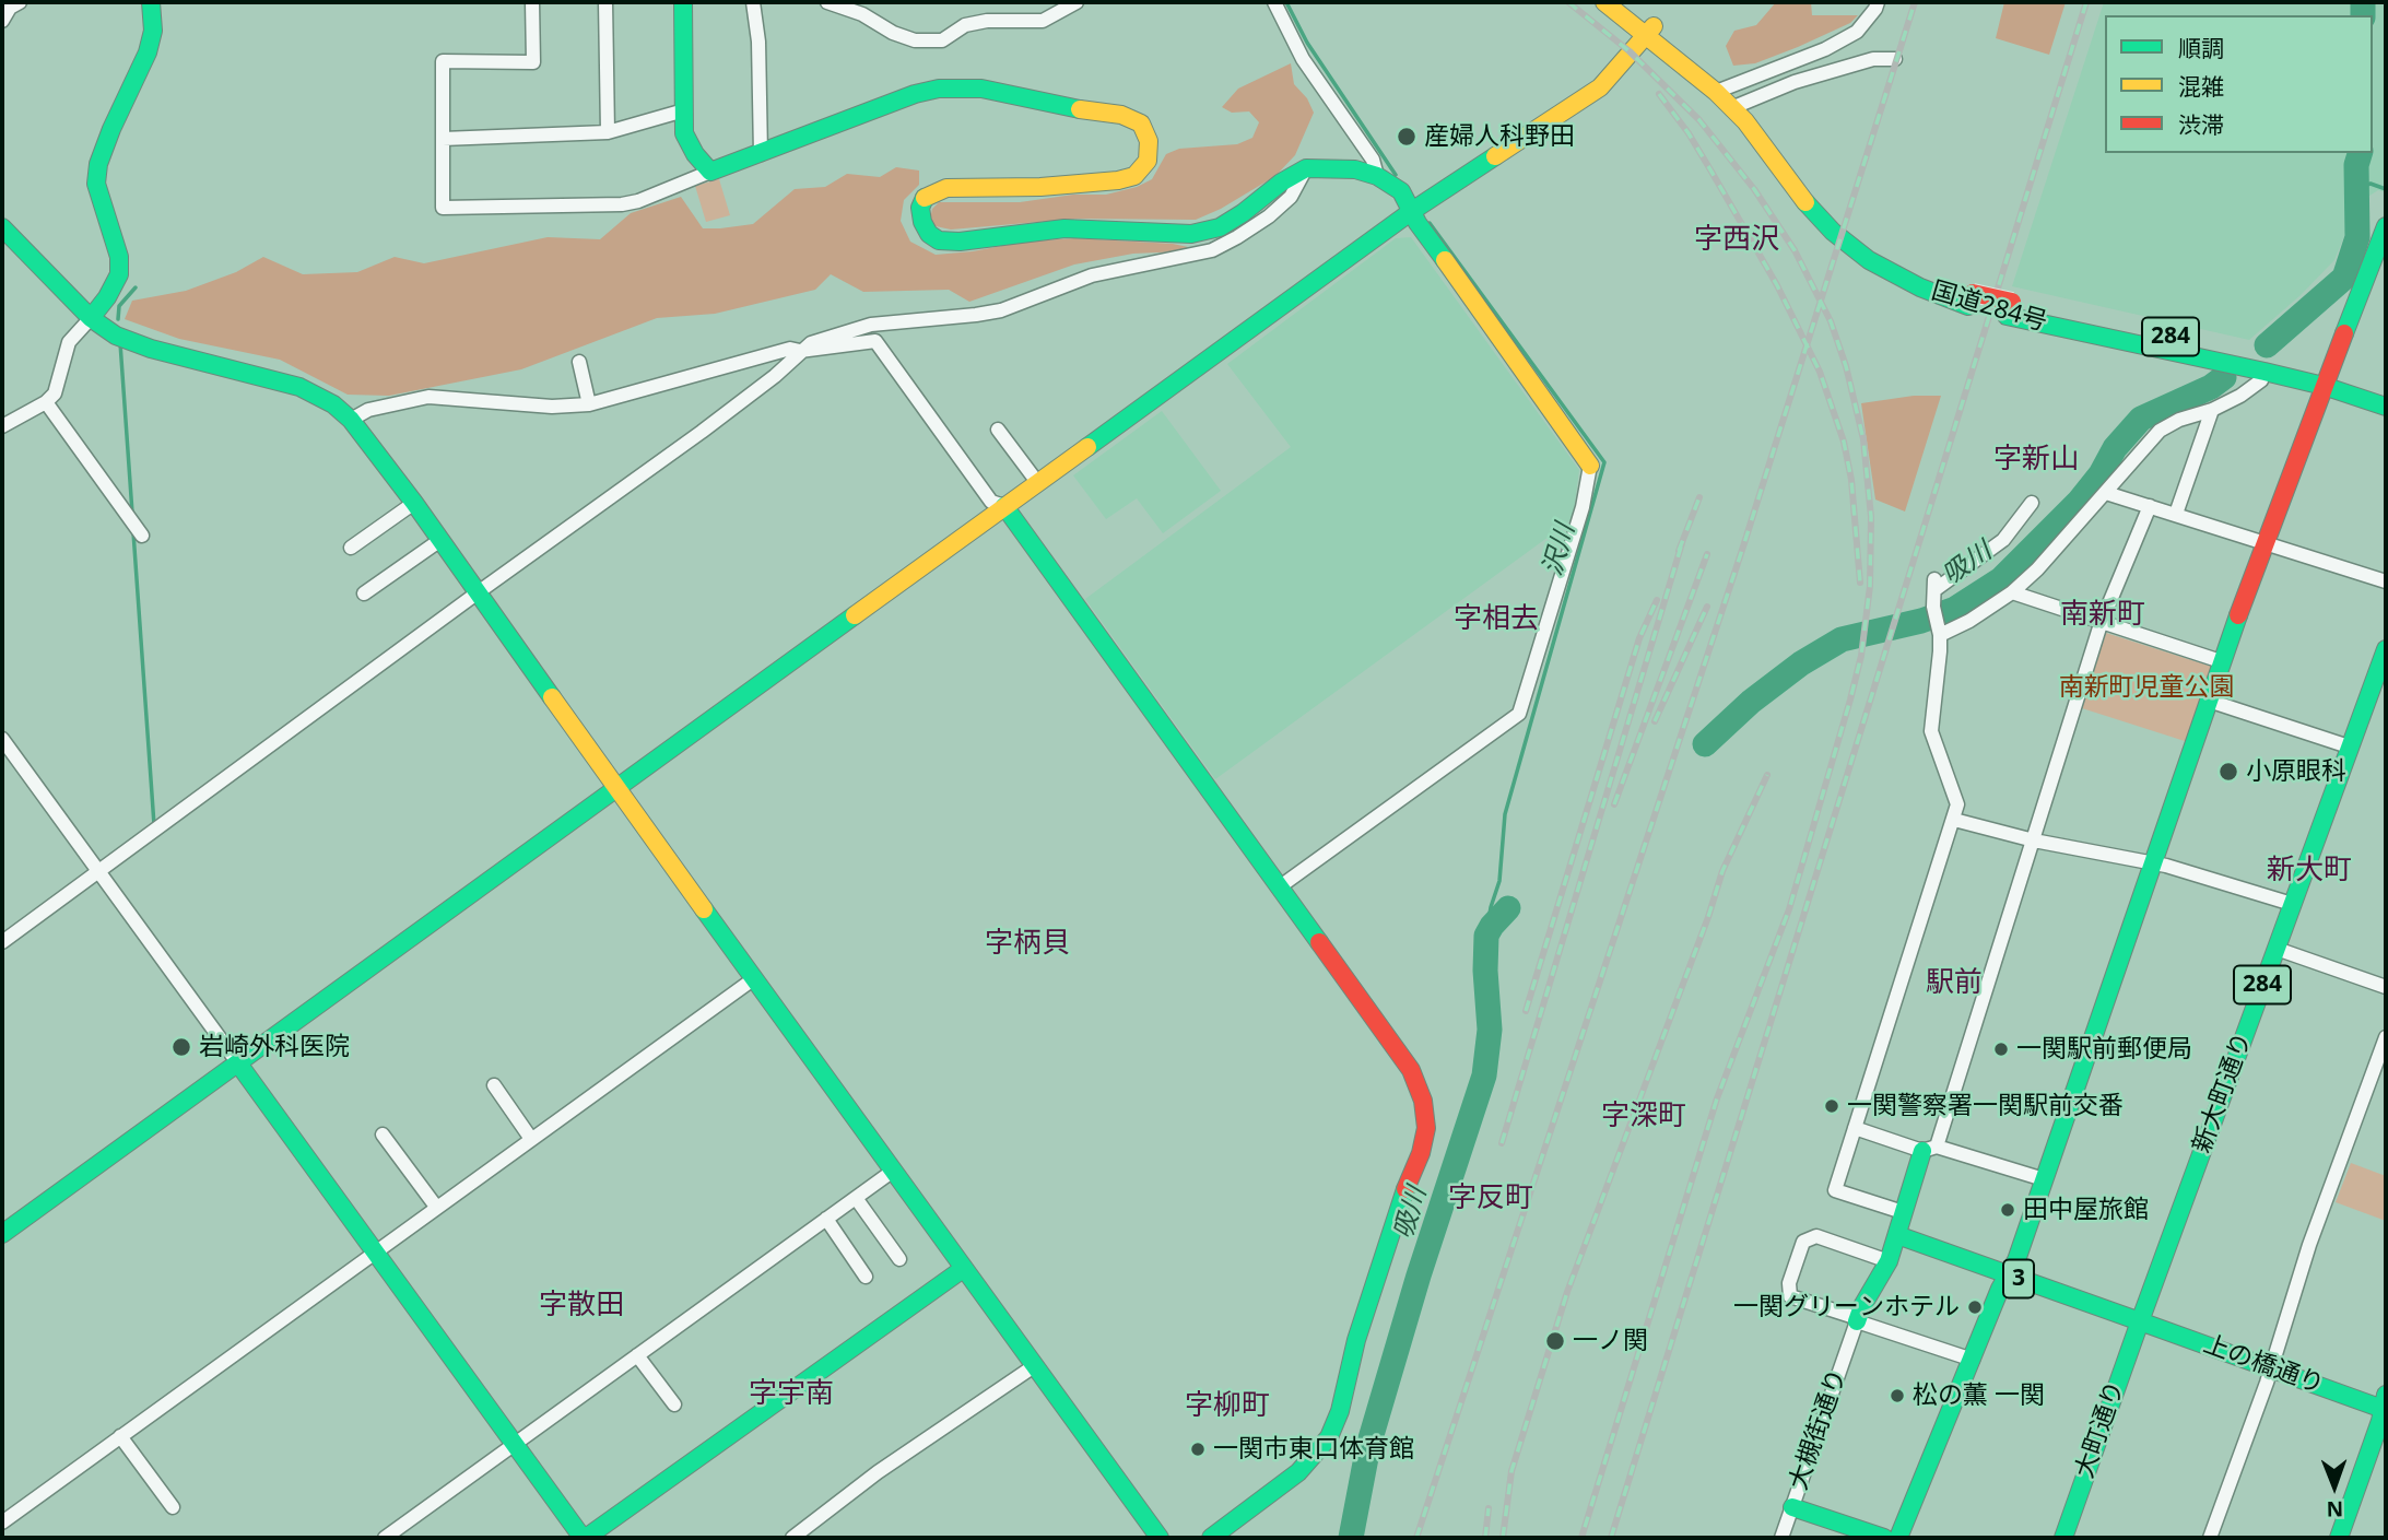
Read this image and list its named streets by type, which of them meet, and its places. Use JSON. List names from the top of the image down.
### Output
{
  "streets": {
    "main road": [
      "国道284号",
      "284",
      "新大町通り",
      "3",
      "上の橋通り",
      "大町通り"
    ],
    "street": ["大槻街通り"]
  },
  "crossings": [
    ["新大町通り", "3"],
    ["新大町通り", "上の橋通り"],
    ["新大町通り", "大町通り"],
    ["3", "上の橋通り"],
    ["3", "大町通り"],
    ["上の橋通り", "大町通り"]
  ],
  "districts": [
    "字西沢",
    "字新山",
    "南新町",
    "字相去",
    "新大町",
    "字柄貝",
    "駅前",
    "字深町",
    "字反町",
    "字散田",
    "字宇南",
    "字柳町"
  ],
  "water": ["沢川", "吸川"],
  "parks": ["南新町児童公園"],
  "places": [
    "産婦人科野田",
    "小原眼科",
    "岩崎外科医院",
    "一関駅前郵便局",
    "一関警察署一関駅前交番",
    "田中屋旅館",
    "一関グリーンホテル",
    "一ノ関",
    "松の薫 一関",
    "一関市東口体育館"
  ],
  "legend": ["順調", "混雑", "渋滞"],
  "north": "bottom"
}
